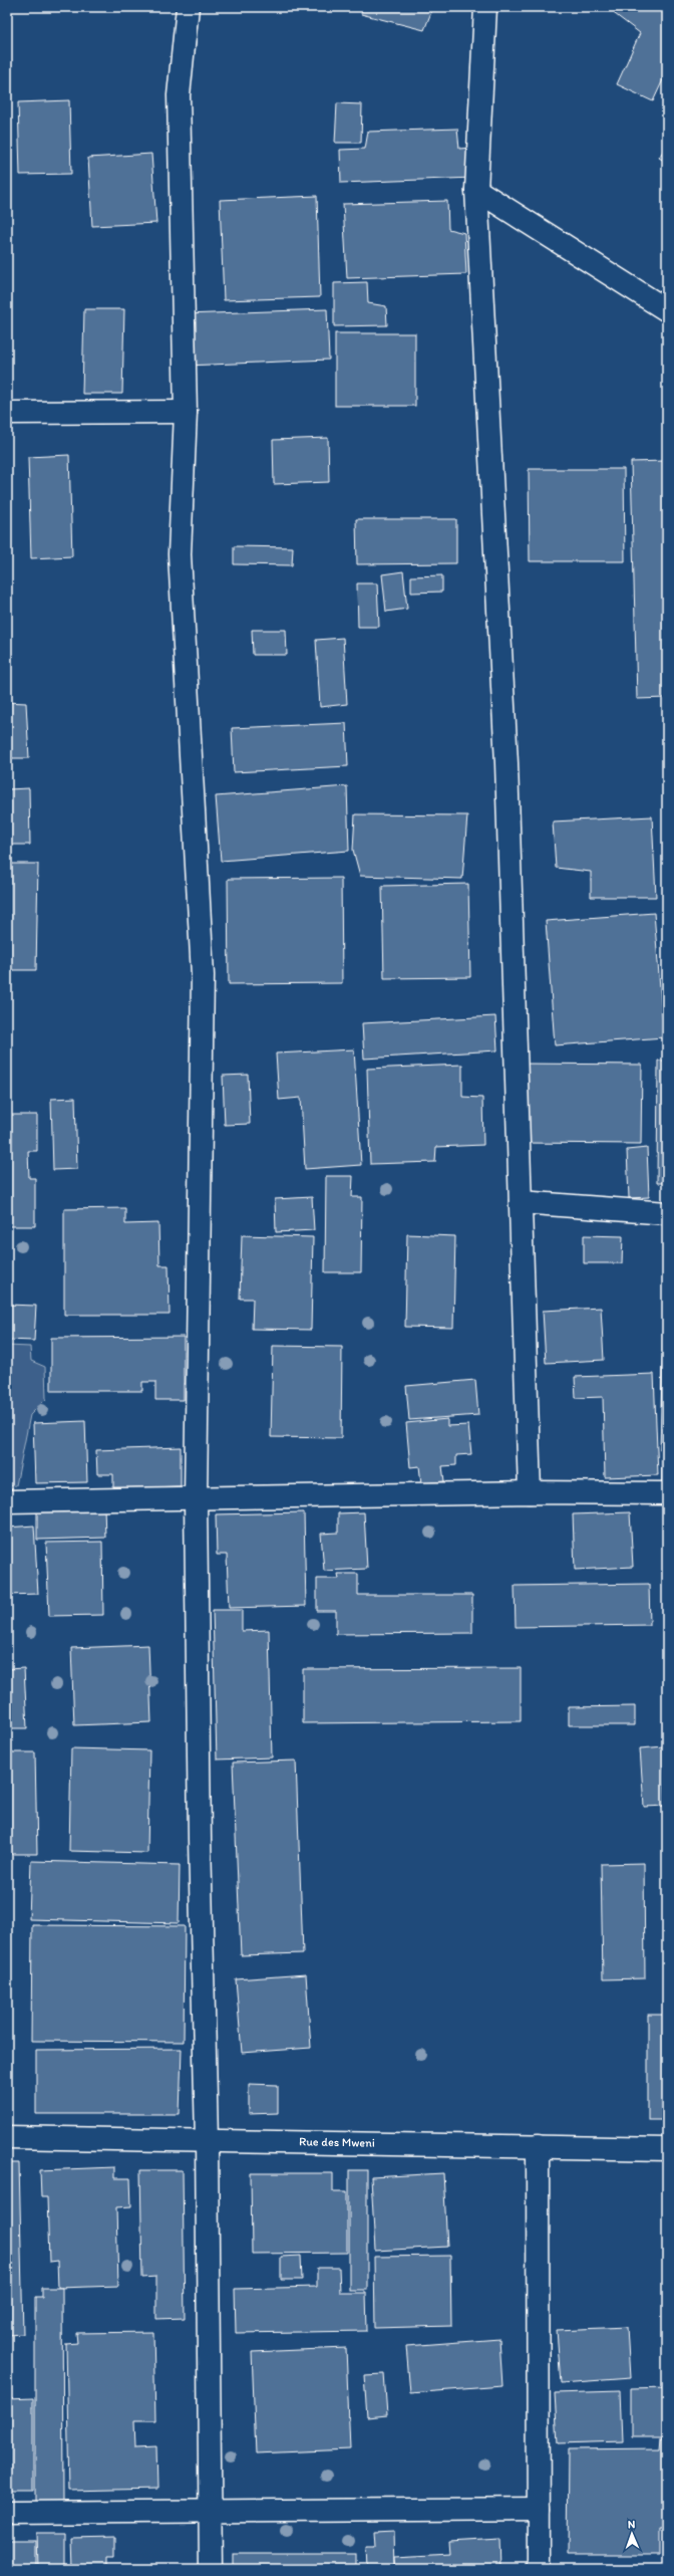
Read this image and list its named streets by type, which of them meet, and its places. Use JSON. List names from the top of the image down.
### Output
{
  "streets": {
    "street": ["Rue des Mweni"]
  },
  "north": "top"
}
